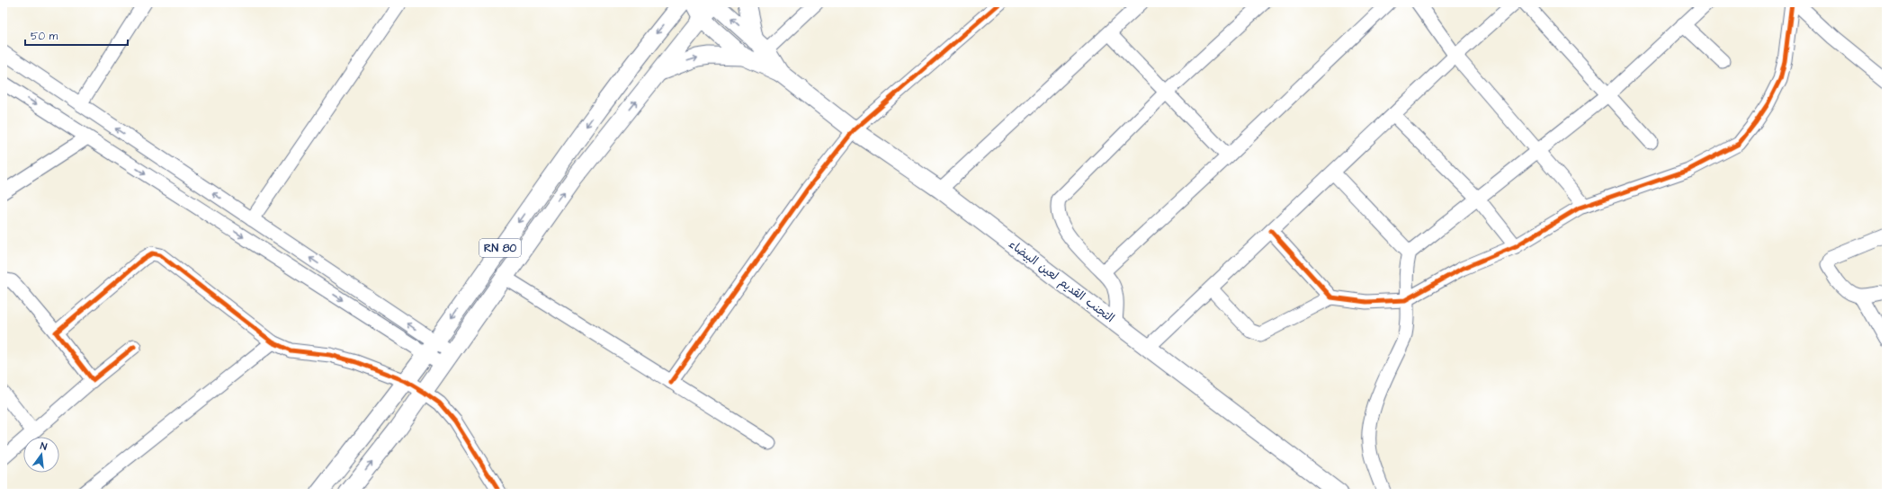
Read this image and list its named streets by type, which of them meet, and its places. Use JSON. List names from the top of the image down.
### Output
{
  "streets": {
    "main road": ["RN 80", "التجنب القديم لعين البيضاء"]
  },
  "scale_bar": "50 m",
  "north": "top"
}
